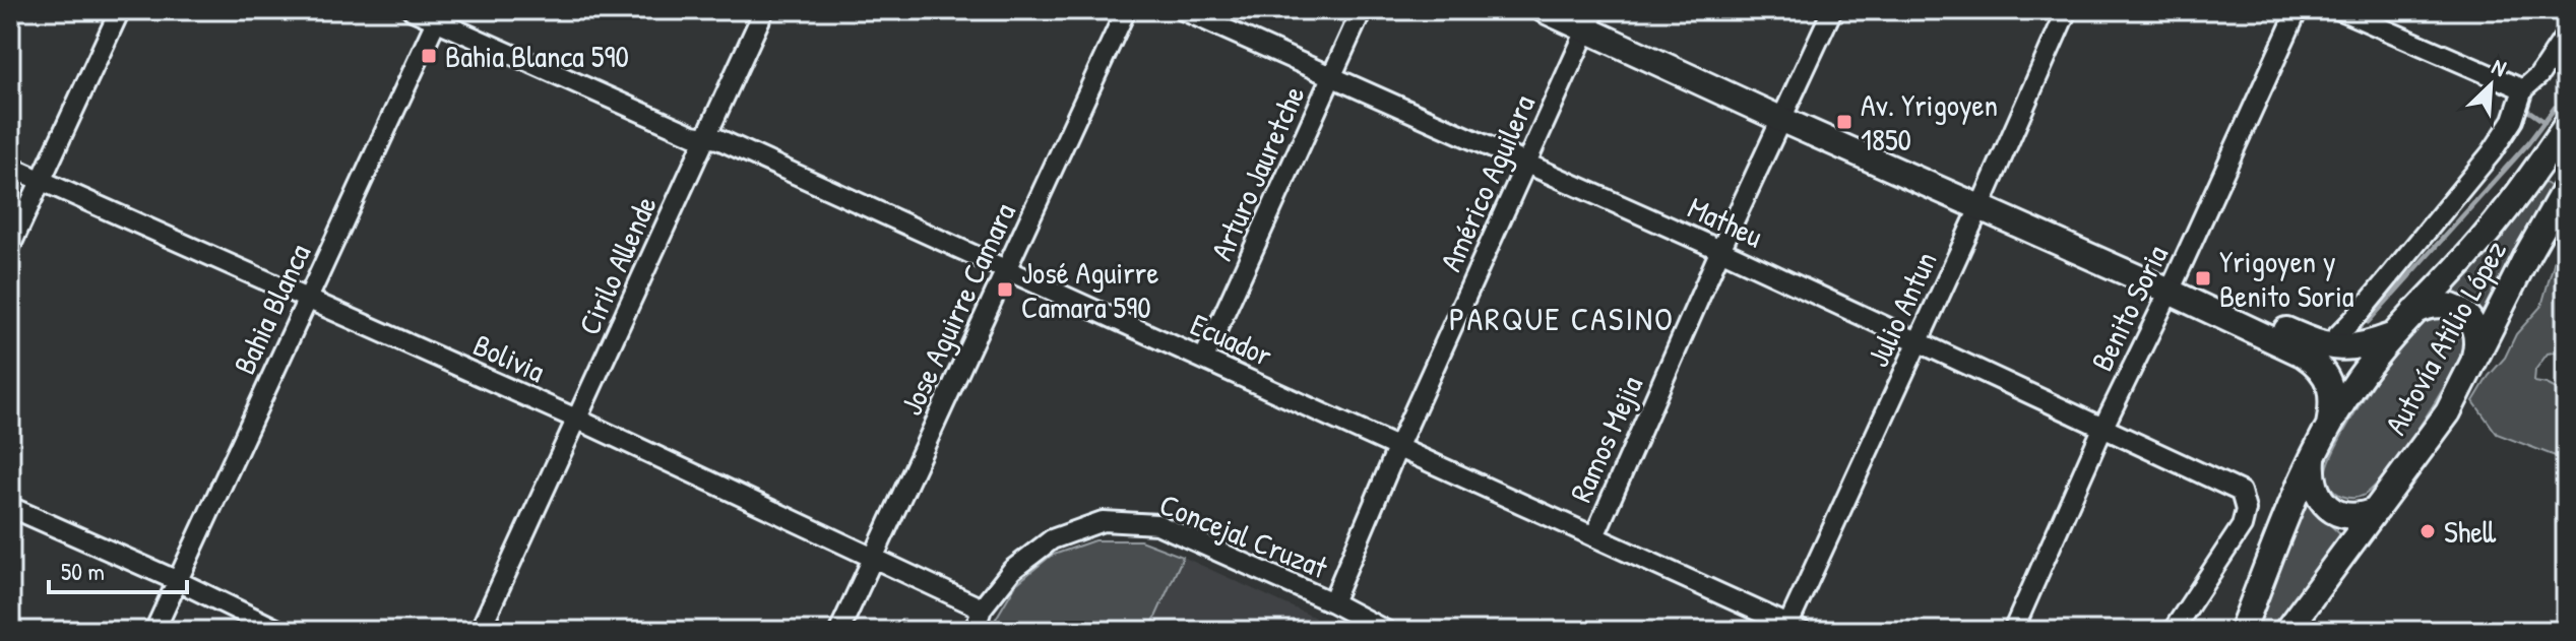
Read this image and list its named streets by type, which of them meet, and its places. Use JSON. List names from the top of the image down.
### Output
{
  "streets": {
    "main road": ["Autovía Atilio López"],
    "street": [
      "Arturo Jauretche",
      "Américo Aguilera",
      "Matheu",
      "Cirilo Allende",
      "Benito Soria",
      "Bahia Blanca",
      "Jose Aguirre Camara",
      "Julio Antun",
      "Ecuador",
      "Bolivia",
      "Ramos Mejia",
      "Concejal Cruzat"
    ]
  },
  "crossings": [
    ["Arturo Jauretche", "Matheu"],
    ["Arturo Jauretche", "Ecuador"],
    ["Américo Aguilera", "Matheu"],
    ["Américo Aguilera", "Ecuador"],
    ["Américo Aguilera", "Concejal Cruzat"],
    ["Matheu", "Benito Soria"],
    ["Matheu", "Julio Antun"],
    ["Matheu", "Ramos Mejia"],
    ["Cirilo Allende", "Ecuador"],
    ["Cirilo Allende", "Bolivia"],
    ["Bahia Blanca", "Ecuador"],
    ["Bahia Blanca", "Bolivia"],
    ["Jose Aguirre Camara", "Ecuador"],
    ["Jose Aguirre Camara", "Bolivia"],
    ["Julio Antun", "Ecuador"],
    ["Ecuador", "Ramos Mejia"],
    ["Bolivia", "Concejal Cruzat"]
  ],
  "districts": ["PARQUE CASINO"],
  "places": {
    "transit": [
      "Bahia Blanca 590",
      "Av. Yrigoyen 1850",
      "Yrigoyen y Benito Soria",
      "José Aguirre Camara 590"
    ],
    "other": ["Shell"]
  },
  "scale_bar": "50 m",
  "north": "top right"
}
